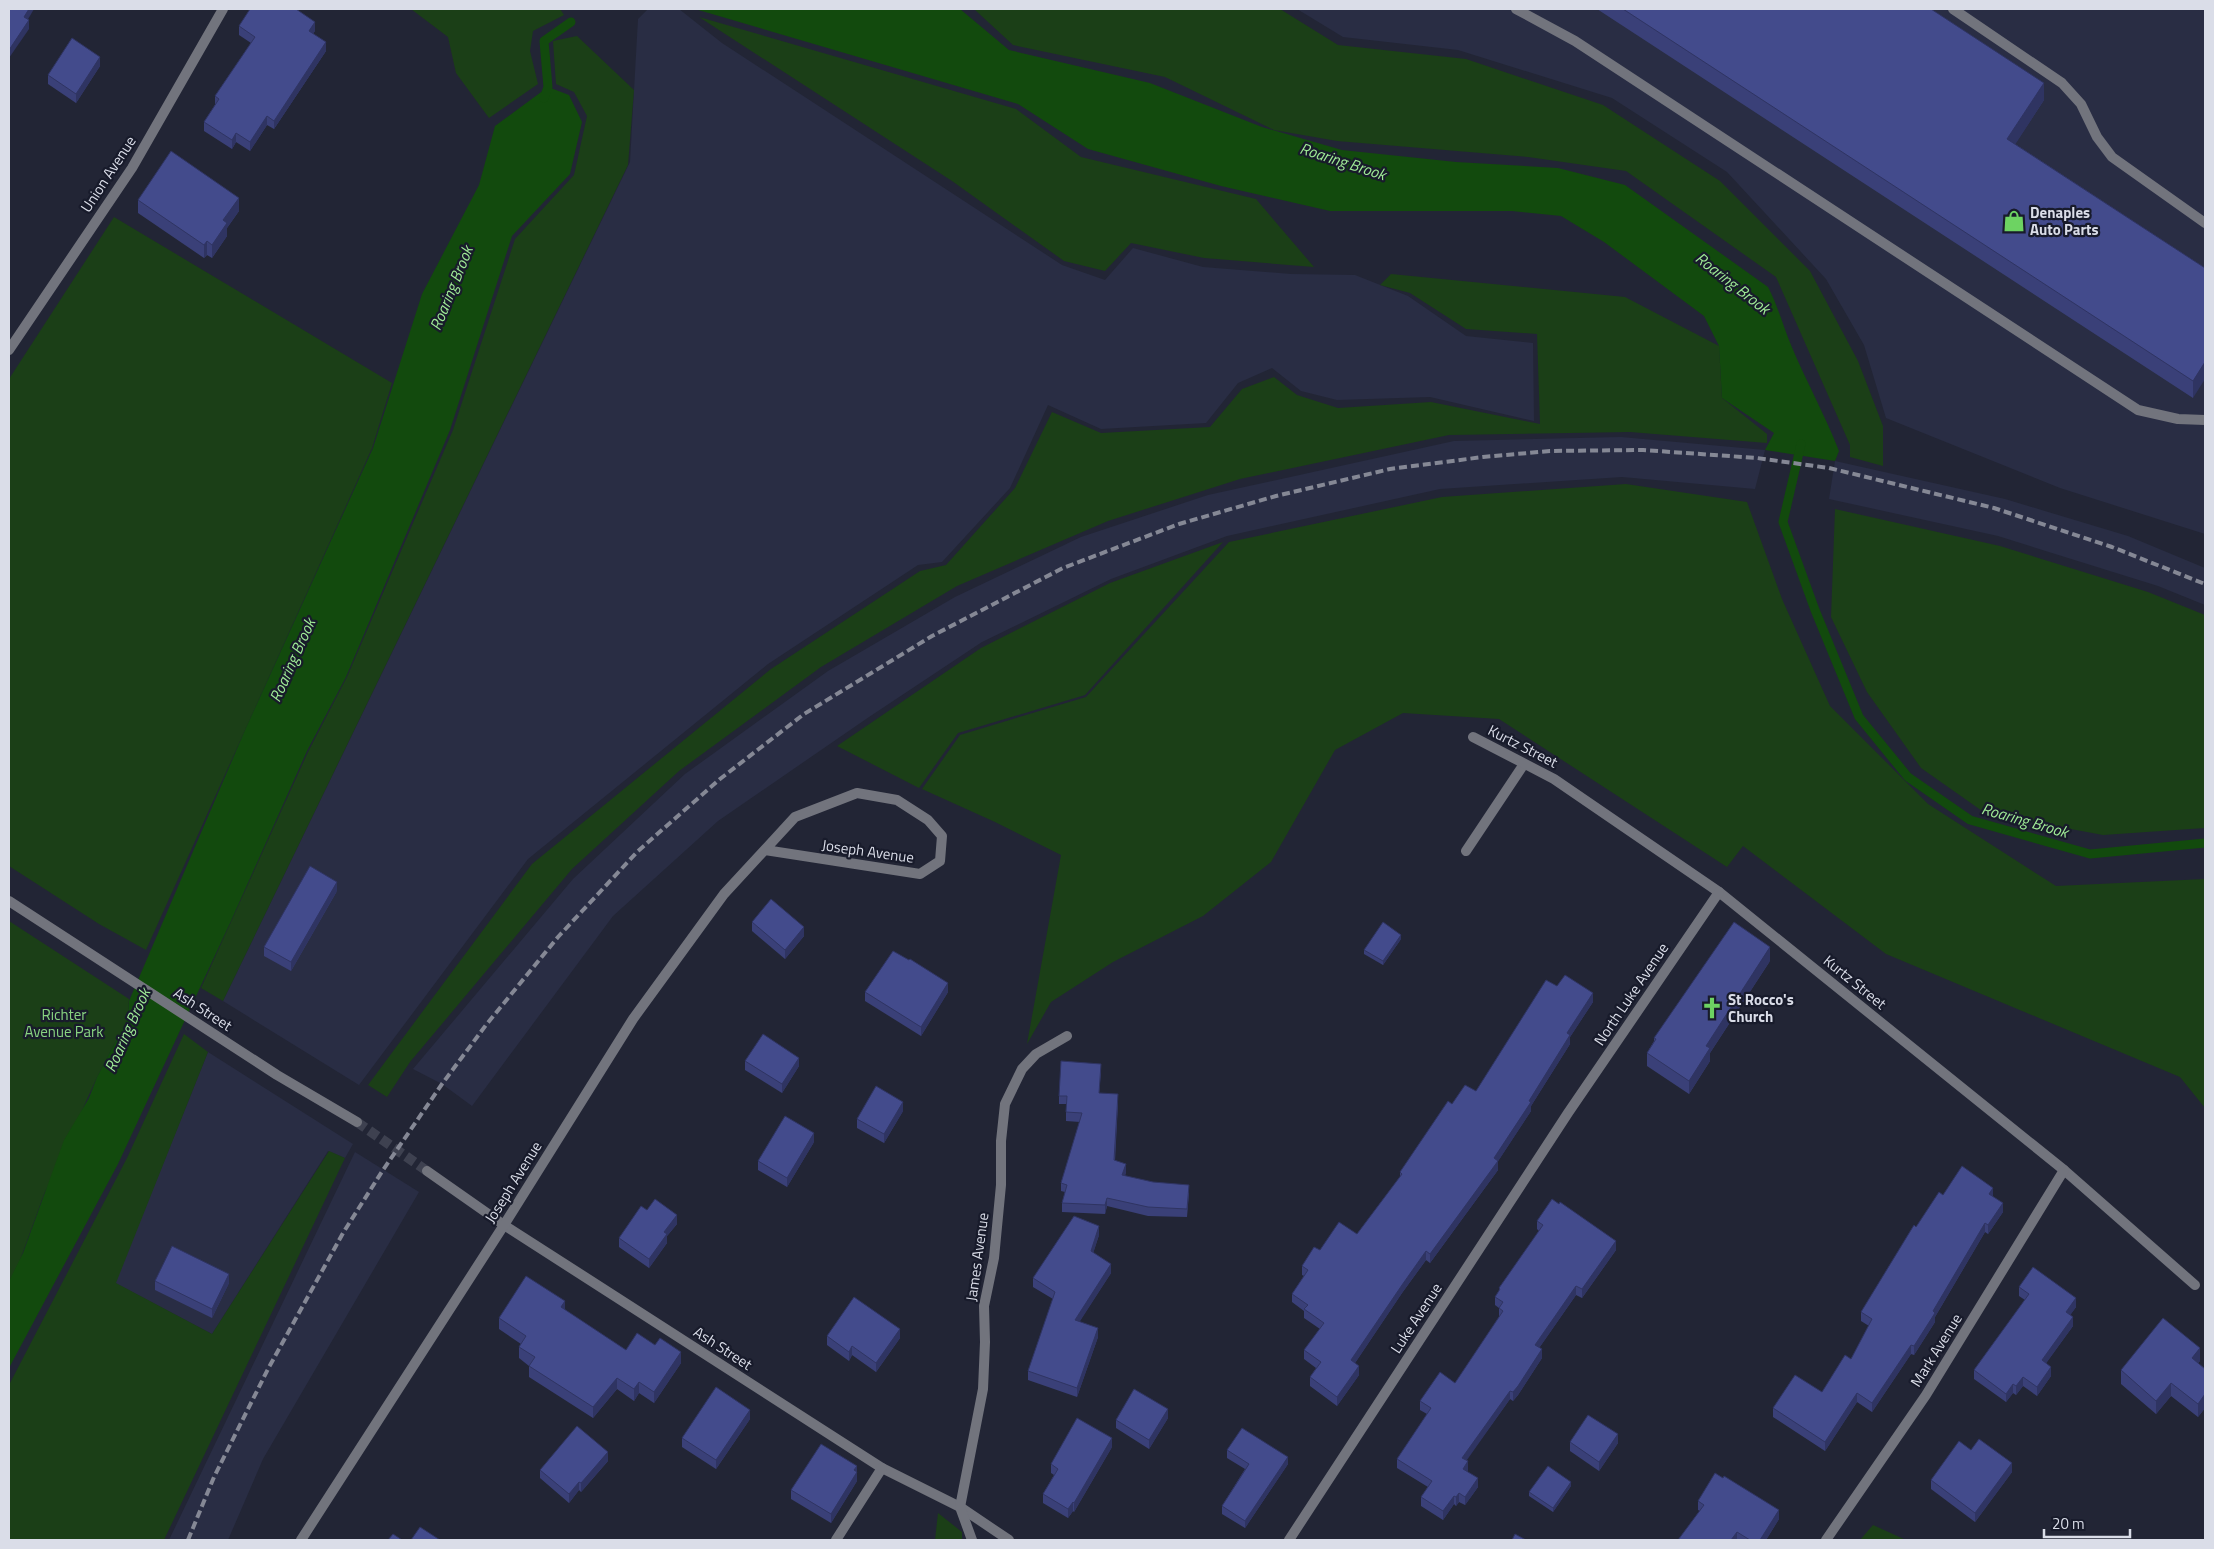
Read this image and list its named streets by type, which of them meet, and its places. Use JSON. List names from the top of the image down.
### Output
{
  "streets": {
    "street": [
      "Union Avenue",
      "Kurtz Street",
      "Joseph Avenue",
      "North Luke Avenue",
      "Ash Street",
      "James Avenue",
      "Luke Avenue",
      "Mark Avenue"
    ]
  },
  "crossings": [
    ["Kurtz Street", "North Luke Avenue"],
    ["Kurtz Street", "Mark Avenue"],
    ["Joseph Avenue", "Ash Street"],
    ["North Luke Avenue", "Luke Avenue"],
    ["Ash Street", "James Avenue"]
  ],
  "water": ["Roaring Brook"],
  "parks": ["Richter Avenue Park"],
  "places": {
    "shop": ["Denaples Auto Parts"],
    "church": ["St Rocco's Church"]
  },
  "scale_bar": "20 m"
}
